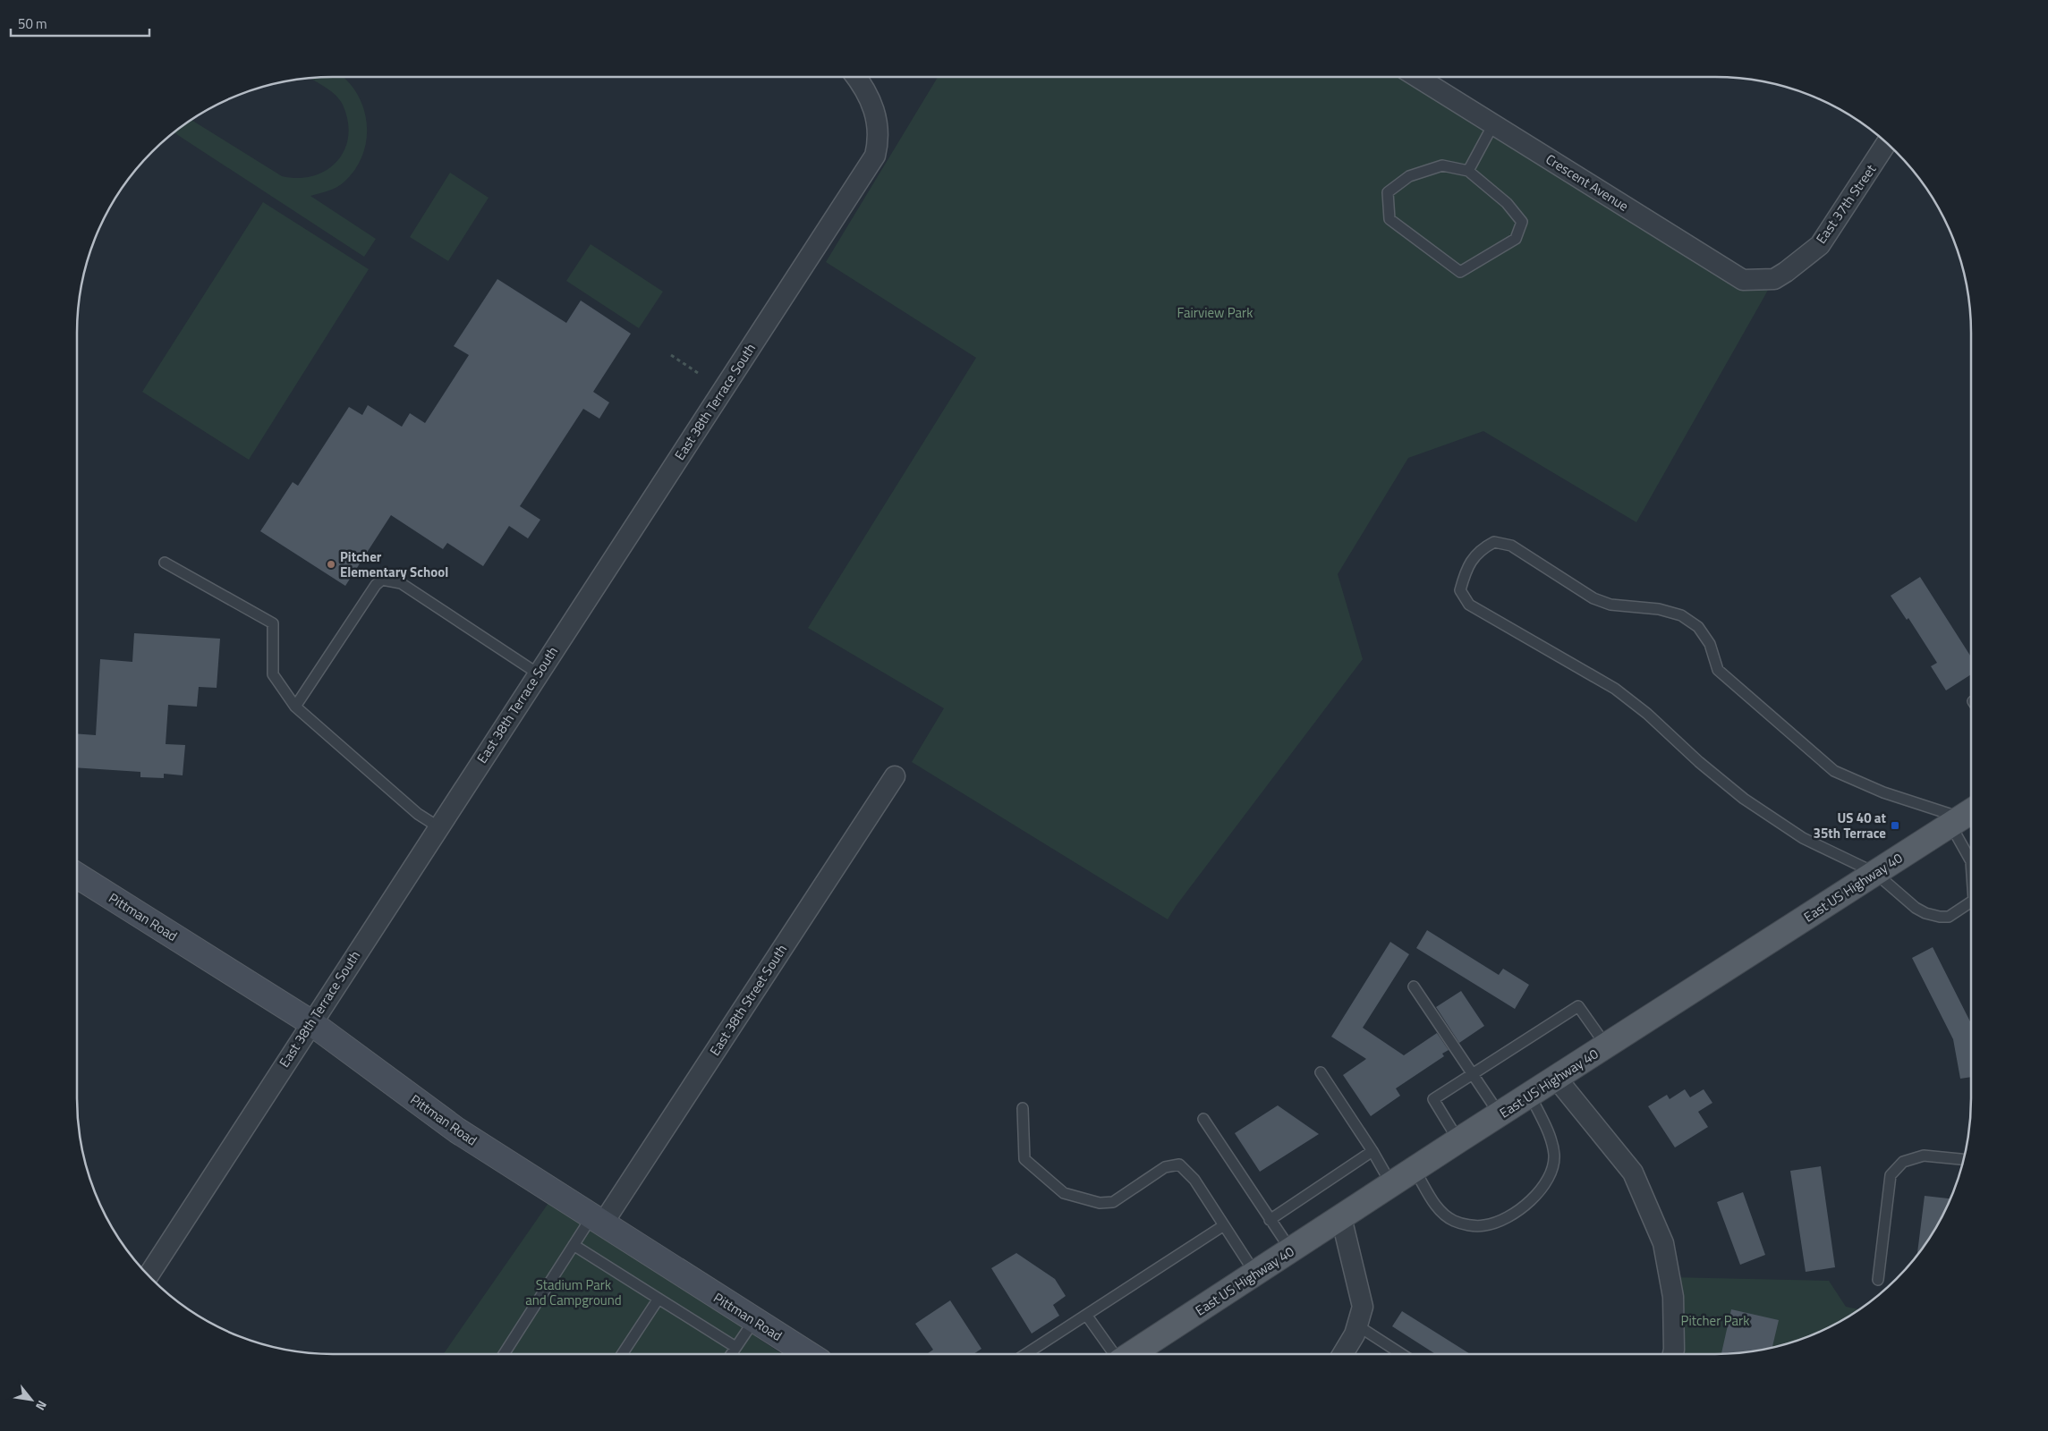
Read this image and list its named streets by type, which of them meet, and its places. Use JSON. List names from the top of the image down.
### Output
{
  "streets": {
    "main road": ["East US Highway 40"],
    "street": [
      "Crescent Avenue",
      "East 37th Street",
      "East 38th Terrace South",
      "Pittman Road",
      "East 38th Street South"
    ]
  },
  "crossings": [
    ["Crescent Avenue", "East 37th Street"],
    ["East 38th Terrace South", "Pittman Road"],
    ["Pittman Road", "East 38th Street South"]
  ],
  "parks": ["Fairview Park", "Stadium Park and Campground", "Pitcher Park"],
  "places": {
    "other": ["Pitcher Elementary School"],
    "transit": ["US 40 at 35th Terrace"]
  },
  "scale_bar": "50 m",
  "north": "bottom right"
}
